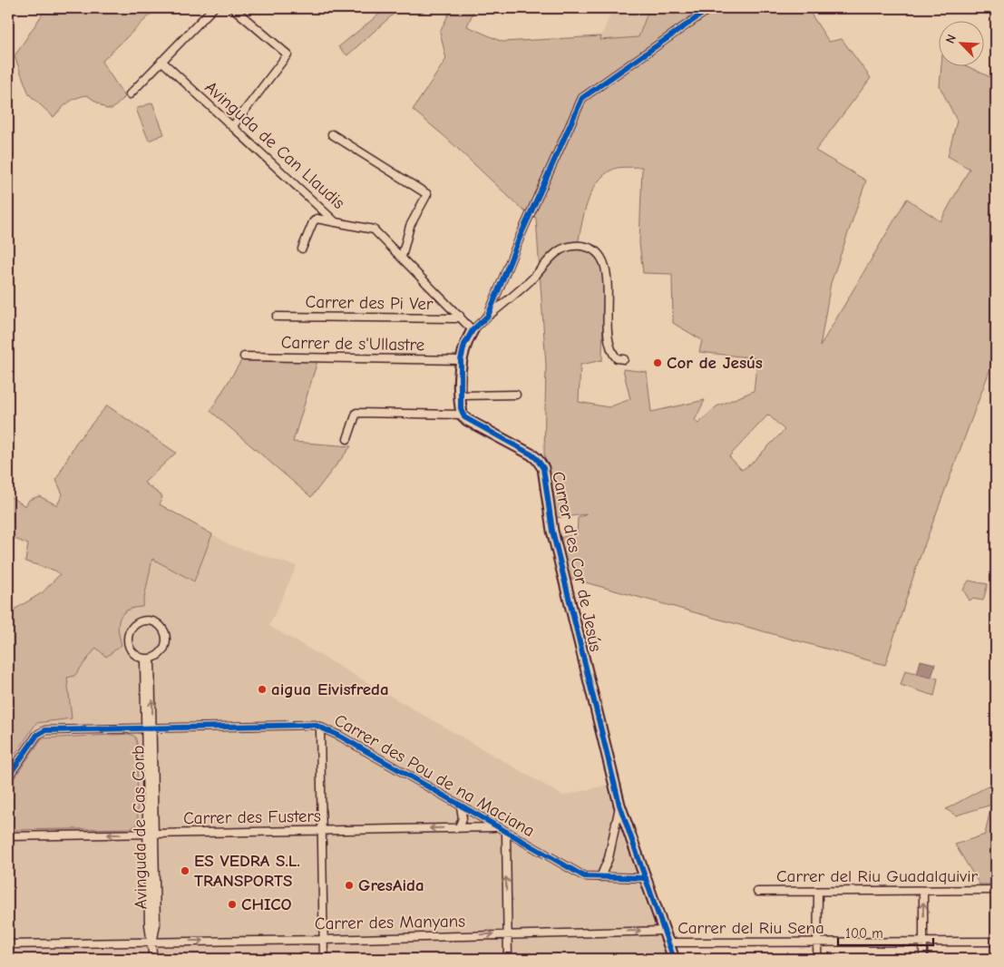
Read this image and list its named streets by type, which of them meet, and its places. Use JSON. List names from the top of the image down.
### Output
{
  "streets": {
    "street": [
      "Avinguda de Can Llaudis",
      "Carrer des Pi Ver",
      "Carrer de s'Ullastre",
      "Carrer d'es Cor de Jesús",
      "Carrer des Pou de na Maciana",
      "Carrer des Fusters",
      "Avinguda de Cas Corb",
      "Carrer del Riu Guadalquivir",
      "Carrer des Manyans",
      "Carrer del Riu Sena"
    ]
  },
  "crossings": [
    ["Avinguda de Can Llaudis", "Carrer des Pi Ver"],
    ["Carrer d'es Cor de Jesús", "Carrer des Pou de na Maciana"],
    ["Carrer d'es Cor de Jesús", "Carrer des Manyans"],
    ["Carrer d'es Cor de Jesús", "Carrer del Riu Sena"],
    ["Carrer des Pou de na Maciana", "Carrer des Fusters"],
    ["Carrer des Pou de na Maciana", "Avinguda de Cas Corb"],
    ["Carrer des Fusters", "Avinguda de Cas Corb"],
    ["Avinguda de Cas Corb", "Carrer des Manyans"]
  ],
  "one_way": ["Carrer des Fusters", "Carrer des Manyans"],
  "places": [
    "Cor de Jesús",
    "aigua Eivisfreda",
    "ES VEDRA S.L. TRANSPORTS",
    "GresAida",
    "CHICO"
  ],
  "scale_bar": "100 m",
  "north": "top left"
}
